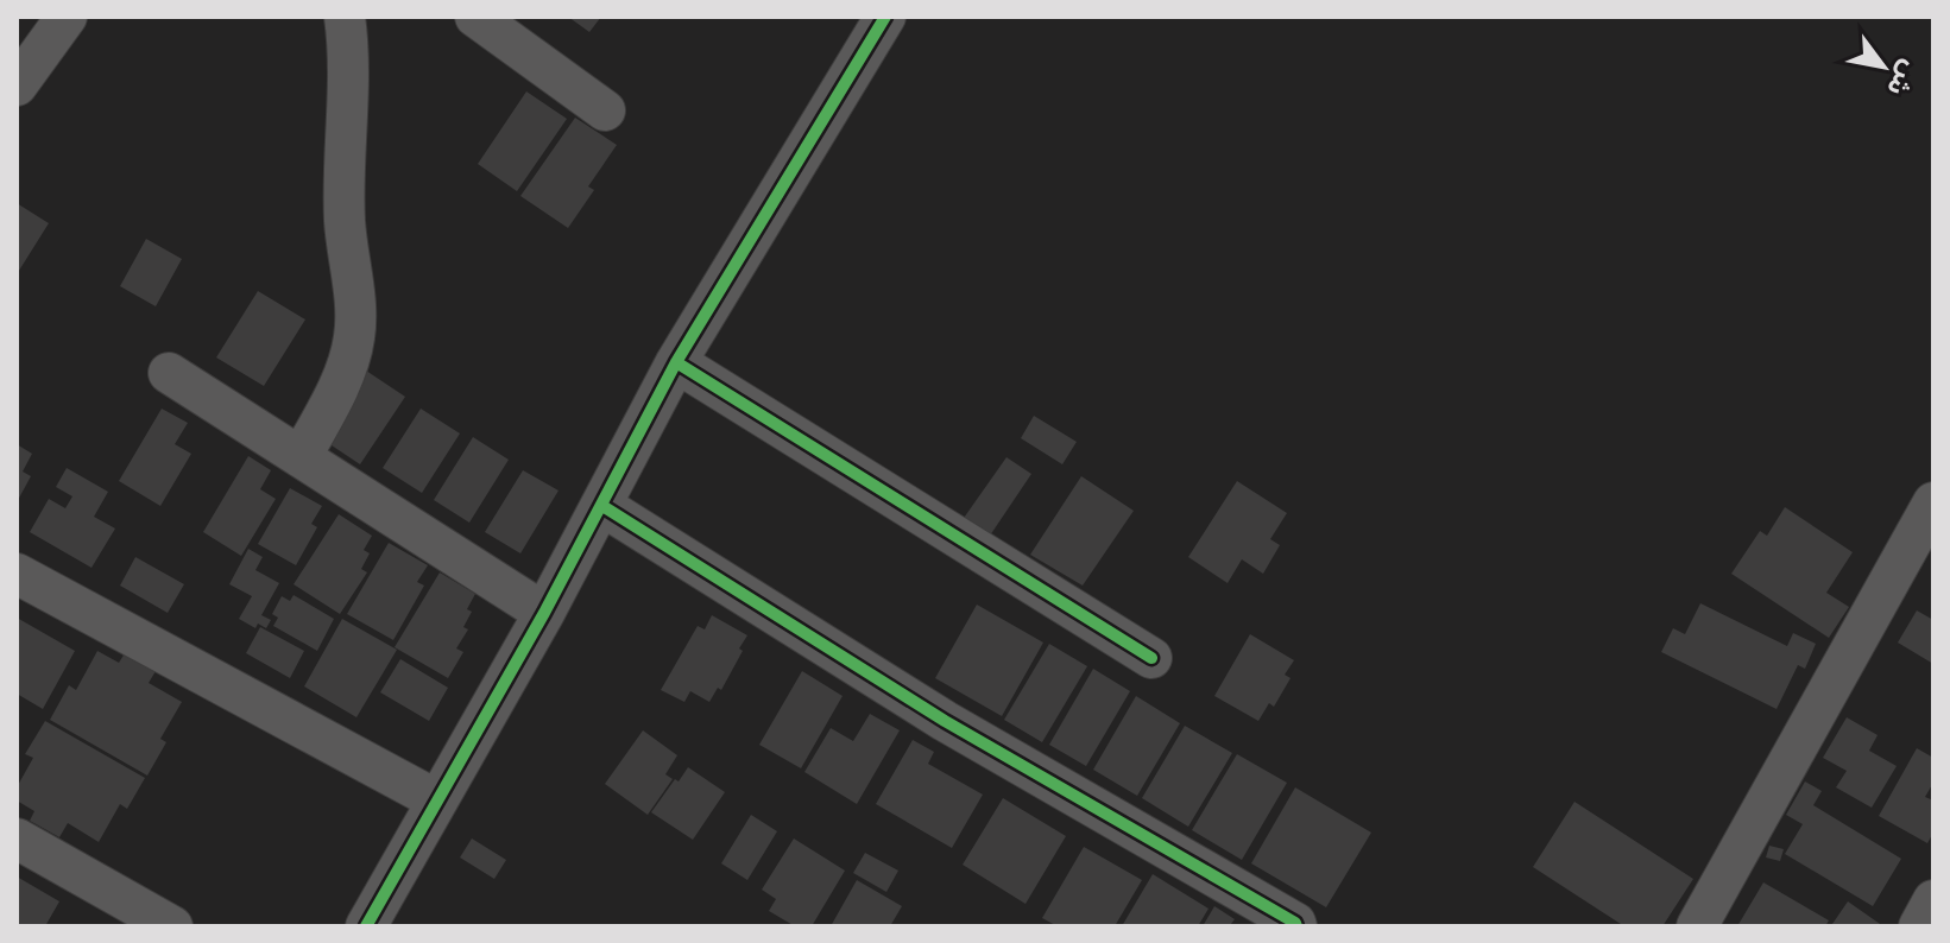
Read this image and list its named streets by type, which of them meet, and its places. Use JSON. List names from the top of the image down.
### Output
{
  "north": "bottom right"
}
